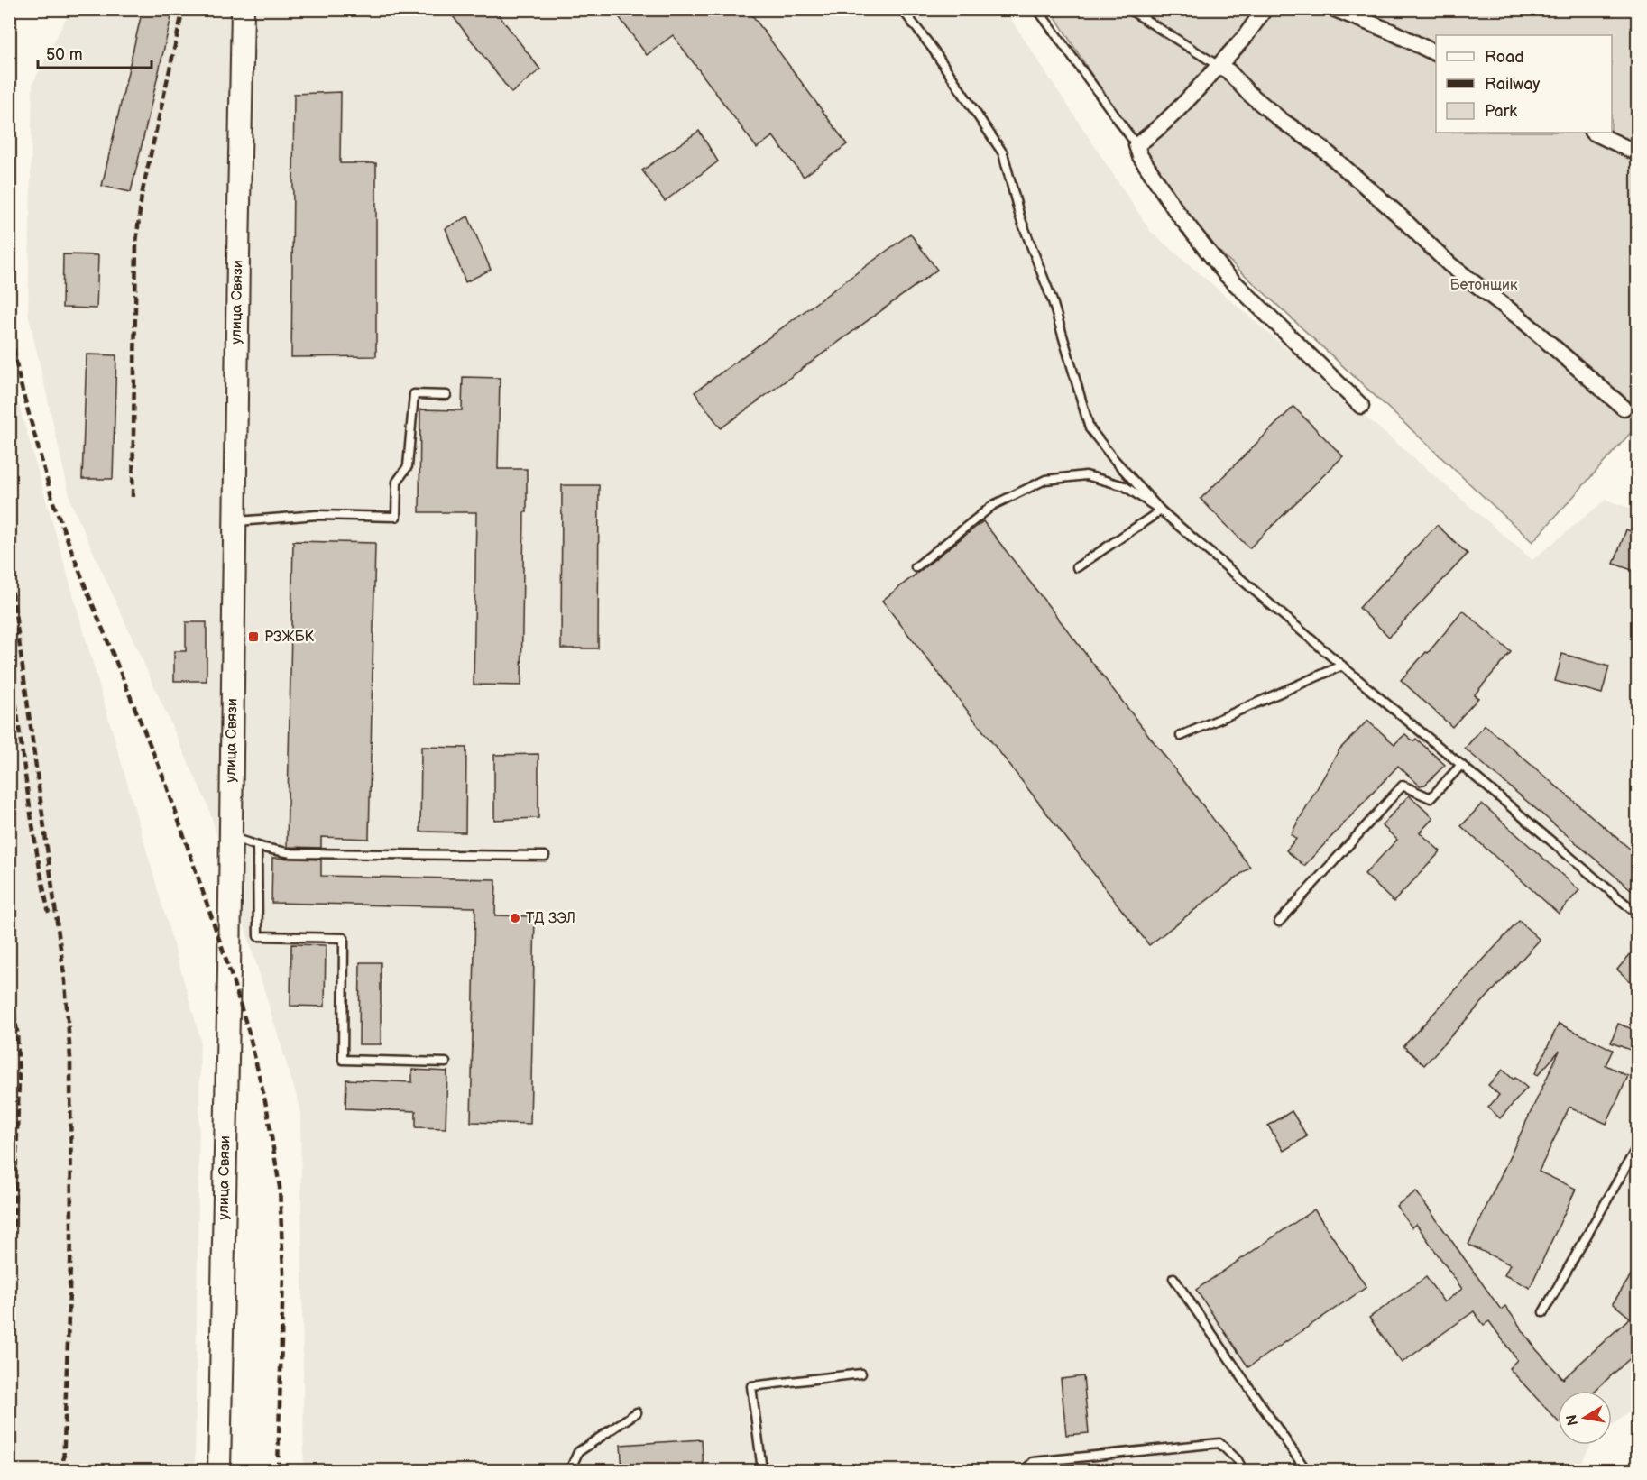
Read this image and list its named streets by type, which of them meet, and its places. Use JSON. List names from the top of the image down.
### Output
{
  "streets": {
    "street": ["улица Связи"]
  },
  "parks": ["Бетонщик"],
  "places": {
    "transit": ["РЗЖБК"],
    "other": ["ТД ЗЭЛ"]
  },
  "legend": ["Road", "Railway", "Park"],
  "scale_bar": "50 m",
  "north": "left"
}
